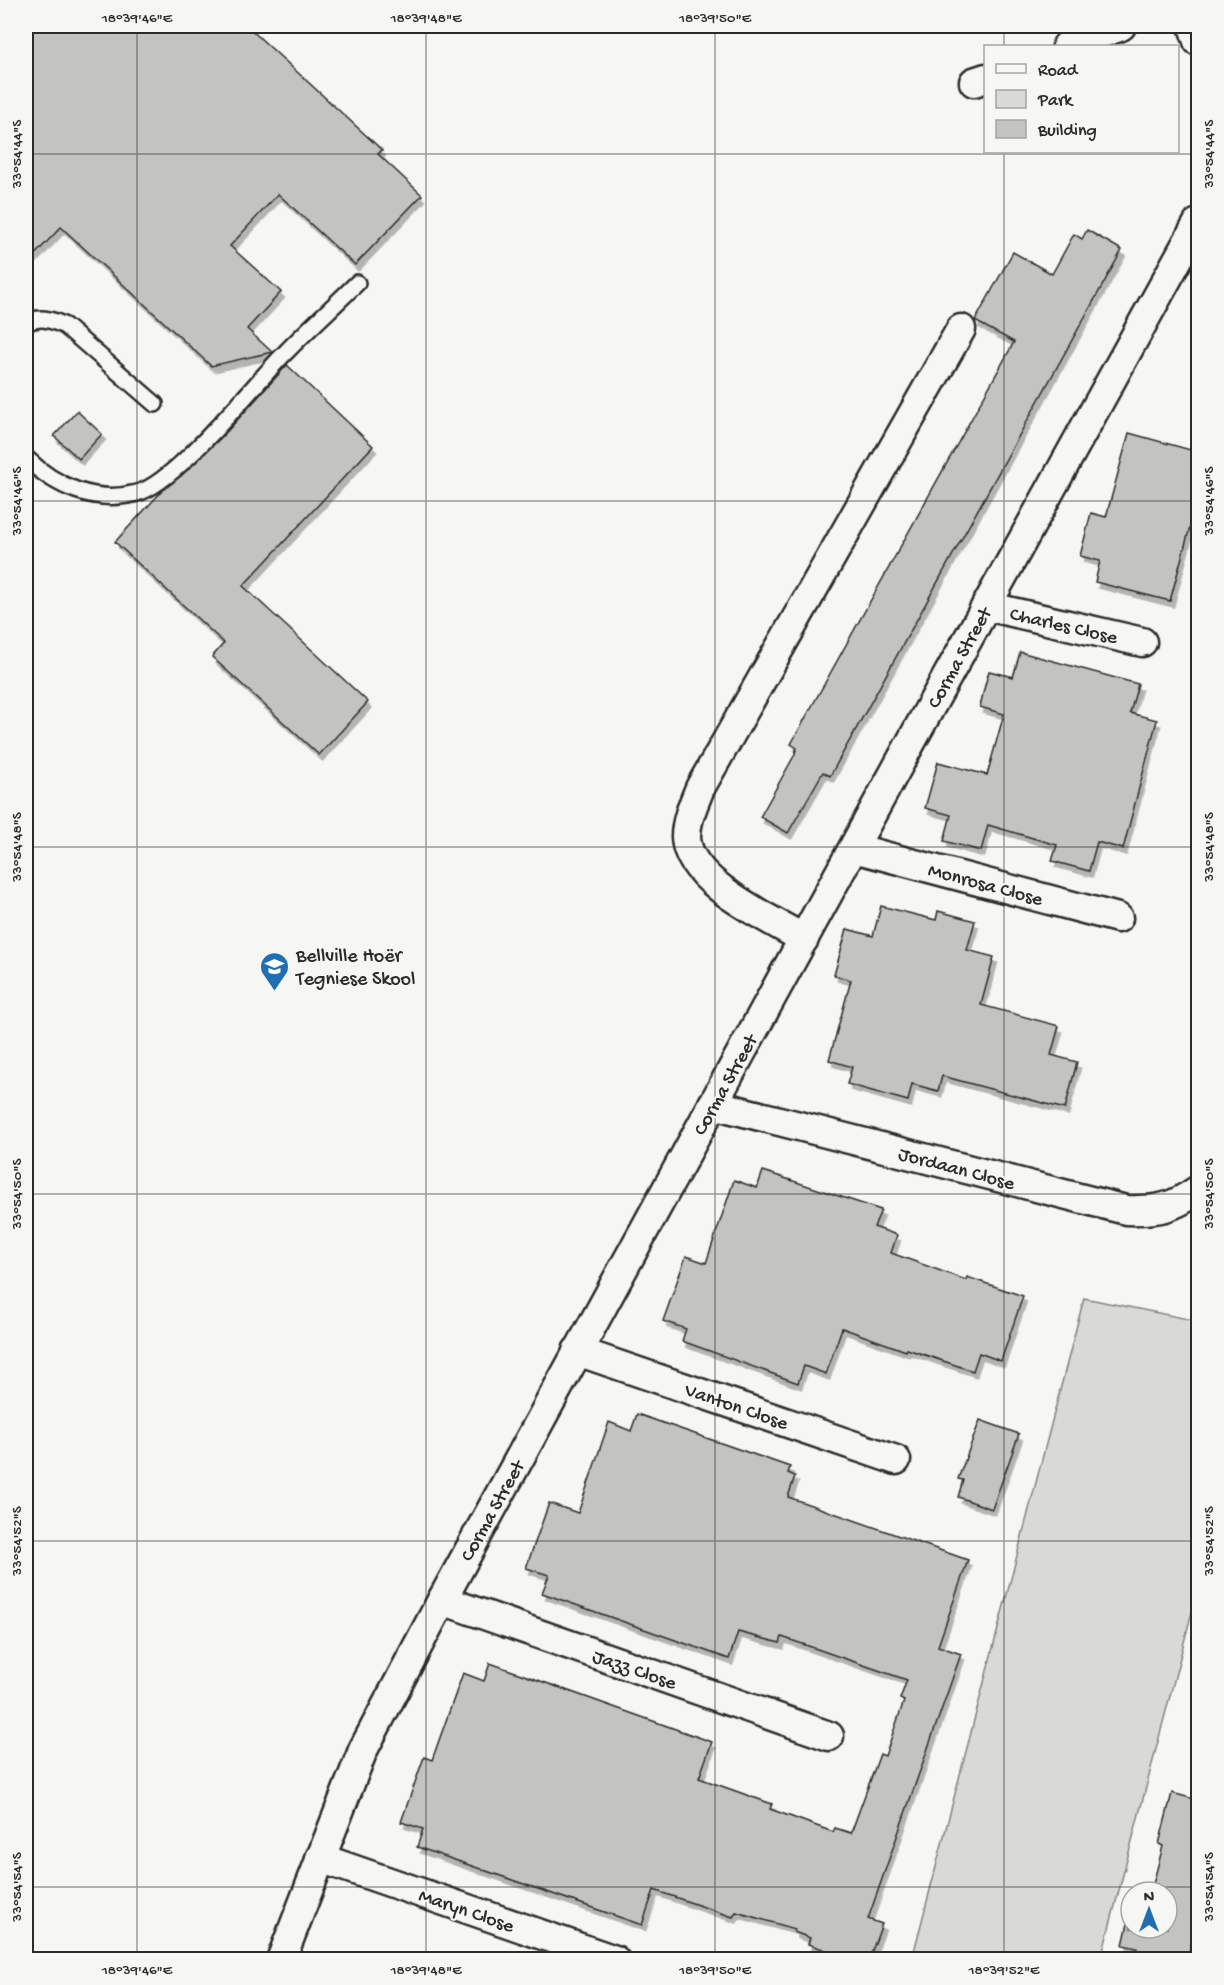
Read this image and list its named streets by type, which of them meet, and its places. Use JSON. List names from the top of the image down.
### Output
{
  "streets": {
    "street": [
      "Charles Close",
      "Corma Street",
      "Monrosa Close",
      "Jordaan Close",
      "Vanton Close",
      "Jazz Close",
      "Maryn Close"
    ]
  },
  "crossings": [
    ["Charles Close", "Corma Street"],
    ["Corma Street", "Monrosa Close"],
    ["Corma Street", "Jordaan Close"],
    ["Corma Street", "Vanton Close"],
    ["Corma Street", "Jazz Close"],
    ["Corma Street", "Maryn Close"]
  ],
  "places": {
    "school or university": ["Bellville Hoër Tegniese Skool"]
  },
  "legend": ["Road", "Park", "Building"],
  "north": "top",
  "coordinates": [
    "18°39'46\"E",
    "18°39'48\"E",
    "18°39'50\"E",
    "33°54'44\"S",
    "33°54'46\"S",
    "33°54'48\"S",
    "33°54'50\"S",
    "33°54'52\"S",
    "33°54'54\"S",
    "18°39'52\"E"
  ]
}
